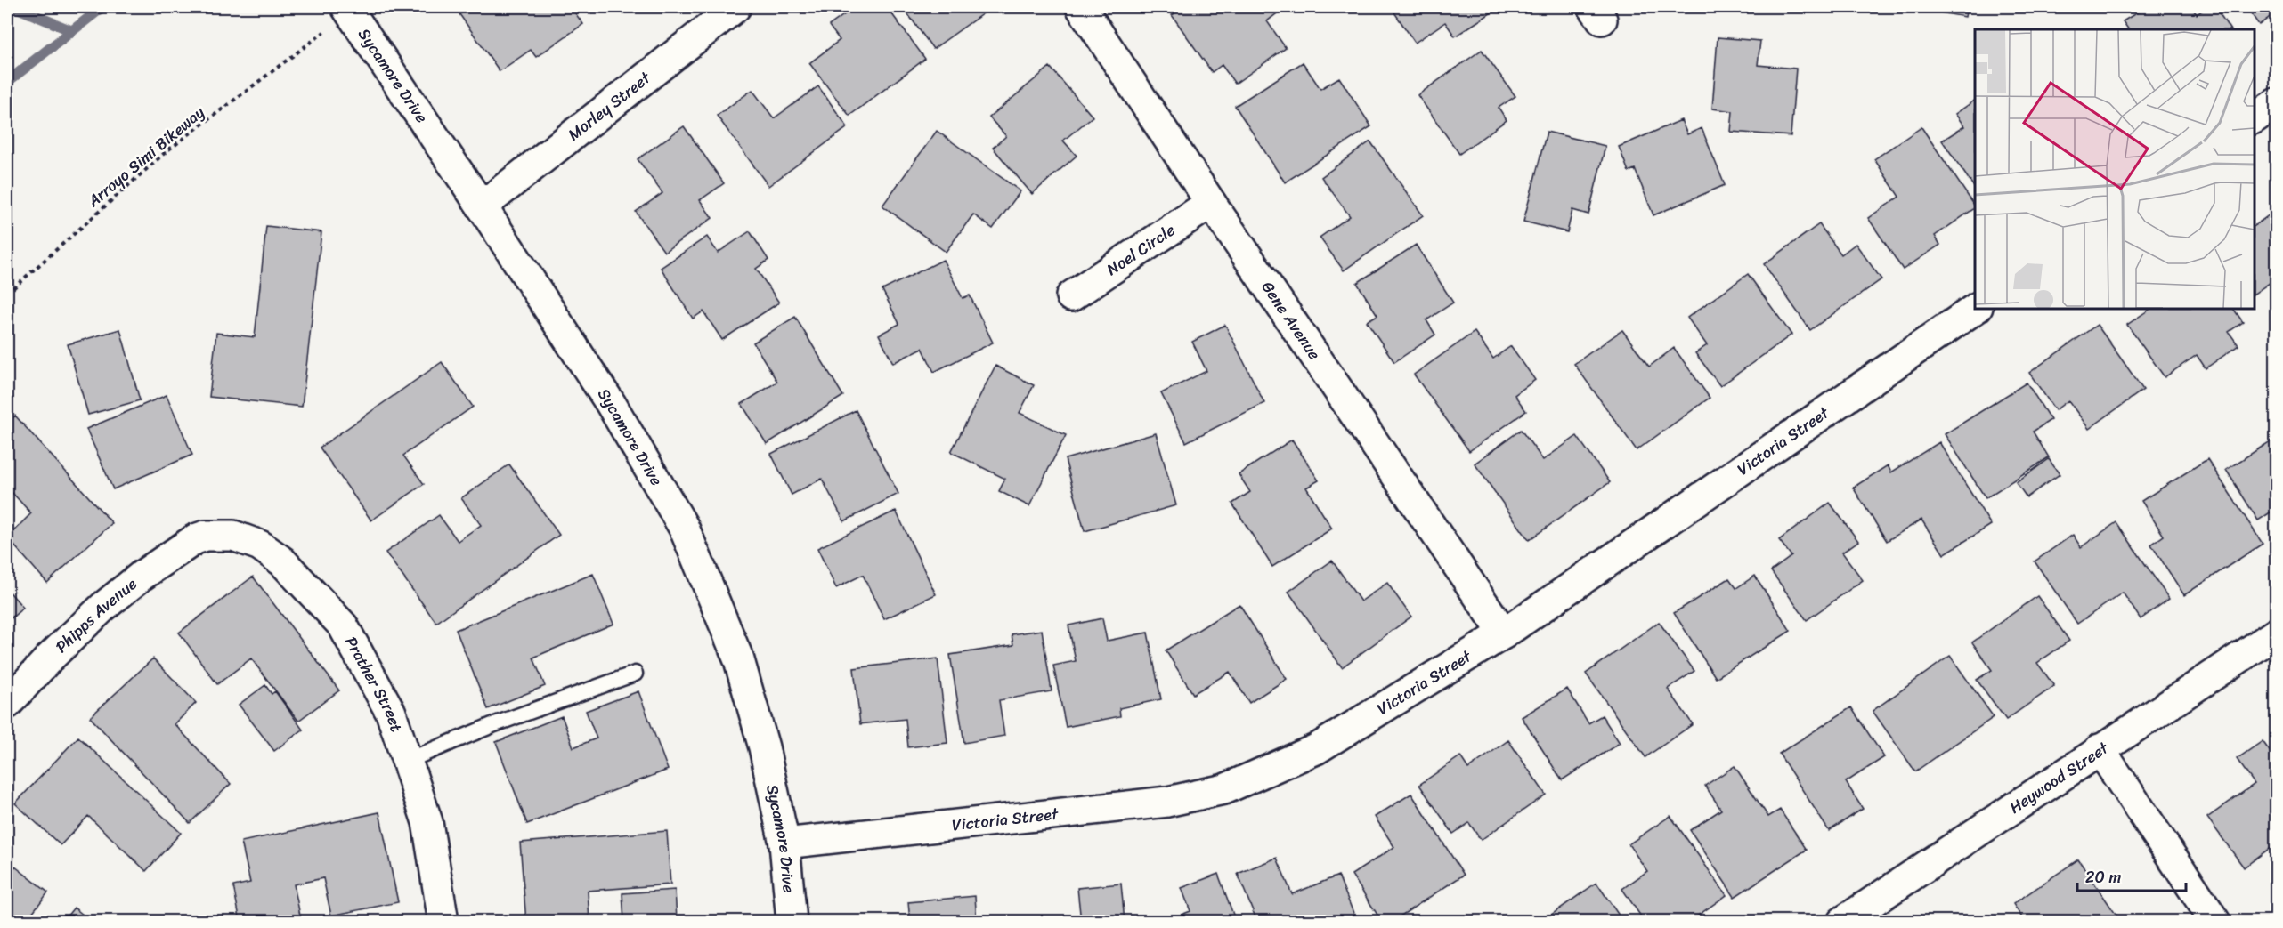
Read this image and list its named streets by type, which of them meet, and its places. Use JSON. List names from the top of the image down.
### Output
{
  "streets": {
    "street": [
      "Sycamore Drive",
      "Morley Street",
      "Noel Circle",
      "Gene Avenue",
      "Victoria Street",
      "Phipps Avenue",
      "Prather Street",
      "Heywood Street"
    ],
    "path": ["Arroyo Simi Bikeway"]
  },
  "crossings": [
    ["Sycamore Drive", "Morley Street"],
    ["Sycamore Drive", "Victoria Street"],
    ["Noel Circle", "Gene Avenue"],
    ["Gene Avenue", "Victoria Street"],
    ["Phipps Avenue", "Prather Street"]
  ],
  "scale_bar": "20 m"
}
